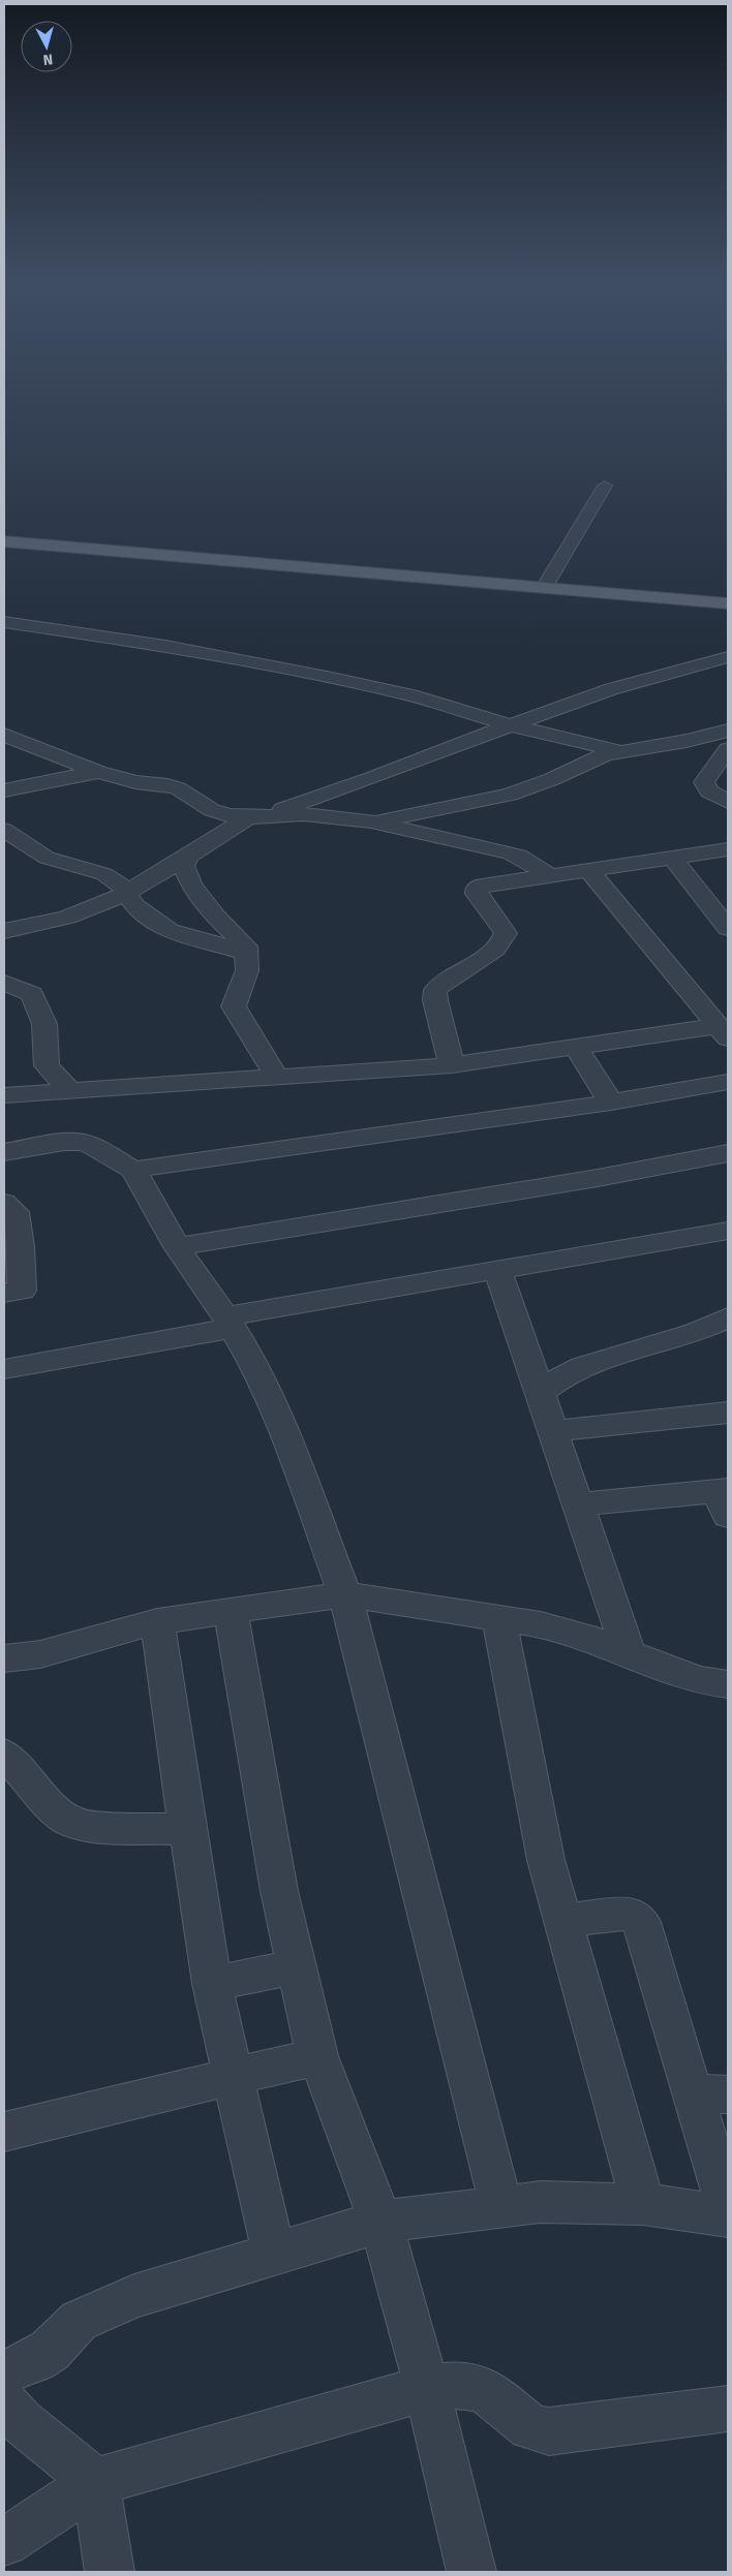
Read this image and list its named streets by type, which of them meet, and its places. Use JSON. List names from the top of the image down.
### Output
{
  "north": "bottom"
}
